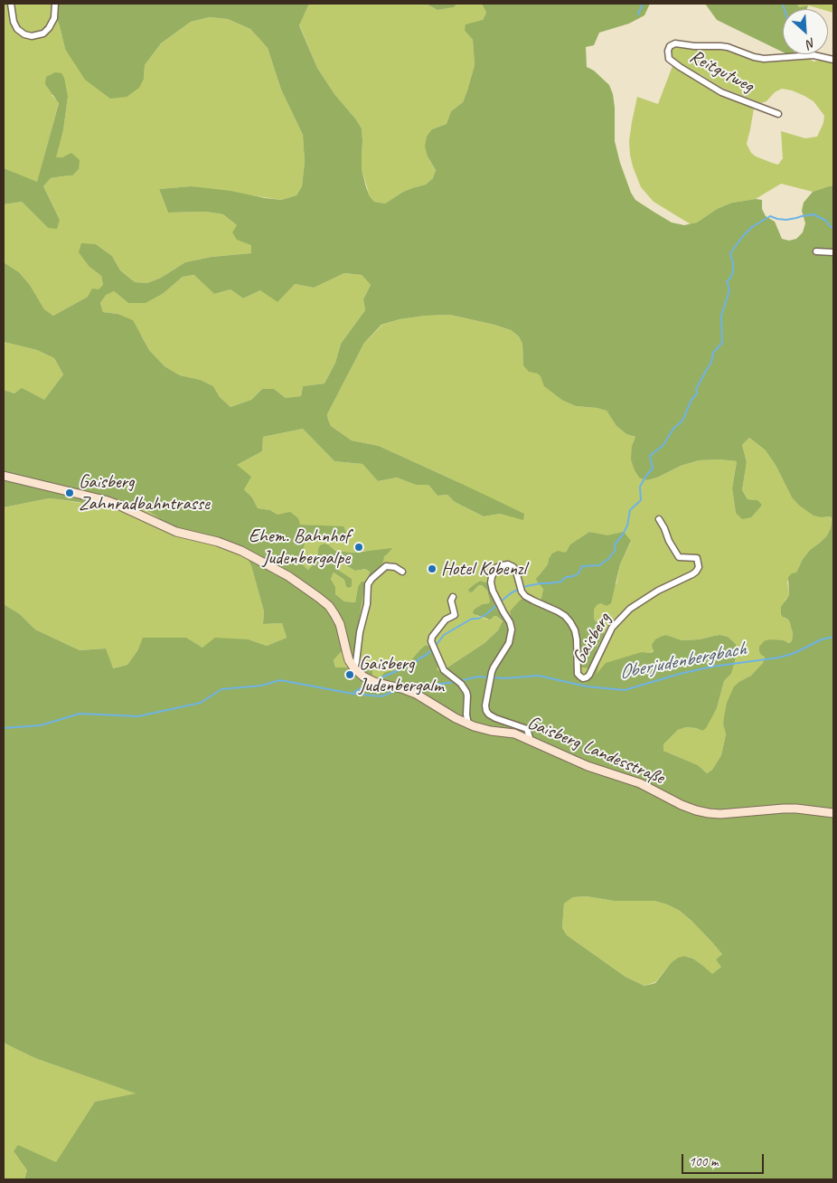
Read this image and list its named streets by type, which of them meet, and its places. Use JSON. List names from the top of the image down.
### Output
{
  "streets": {
    "main road": ["Gaisberg Landesstraße"],
    "street": ["Reitgutweg", "Gaisberg"]
  },
  "crossings": [
    ["Gaisberg", "Gaisberg Landesstraße"]
  ],
  "water": ["Oberjudenbergbach"],
  "places": [
    "Gaisberg Zahnradbahntrasse",
    "Ehem. Bahnhof Judenbergalpe",
    "Hotel Kobenzl",
    "Gaisberg Judenbergalm"
  ],
  "scale_bar": "100 m",
  "north": "bottom right"
}
